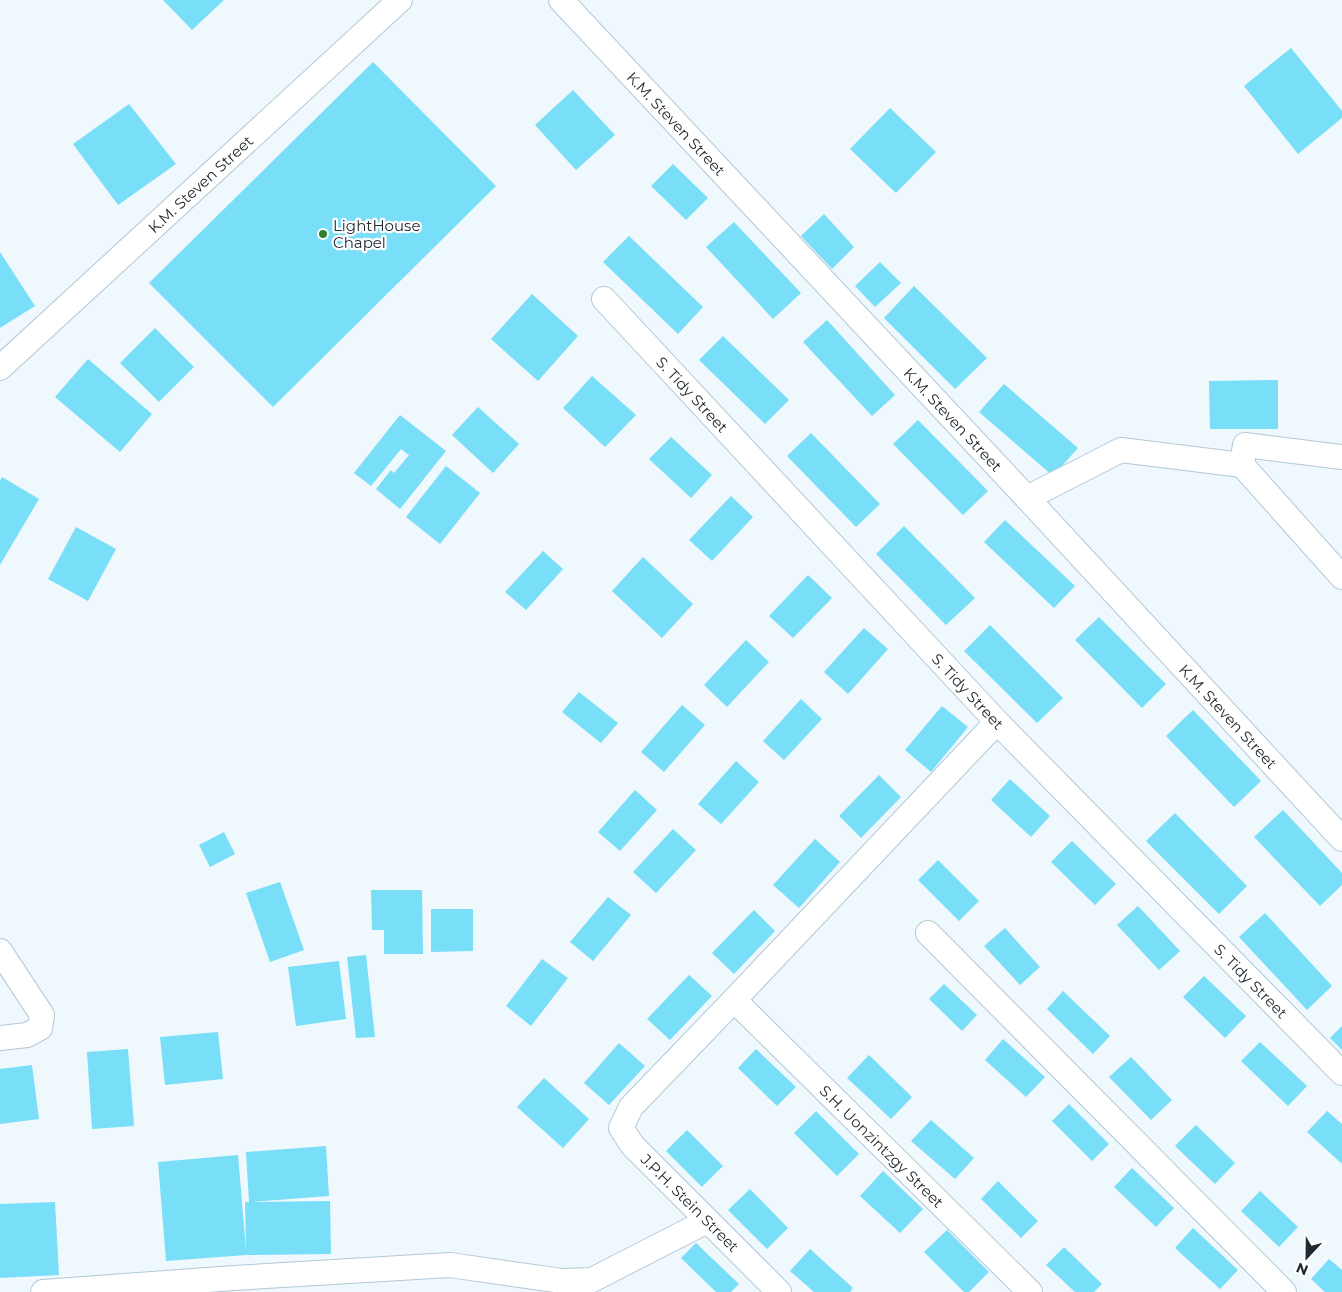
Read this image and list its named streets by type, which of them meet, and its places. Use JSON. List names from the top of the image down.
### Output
{
  "streets": {
    "street": [
      "K.M. Steven Street",
      "S. Tidy Street",
      "S.H. Uonzintzgy Street",
      "J.P.H. Stein Street"
    ]
  },
  "crossings": [
    ["S.H. Uonzintzgy Street", "J.P.H. Stein Street"]
  ],
  "places": ["LightHouse Chapel"],
  "north": "bottom"
}
